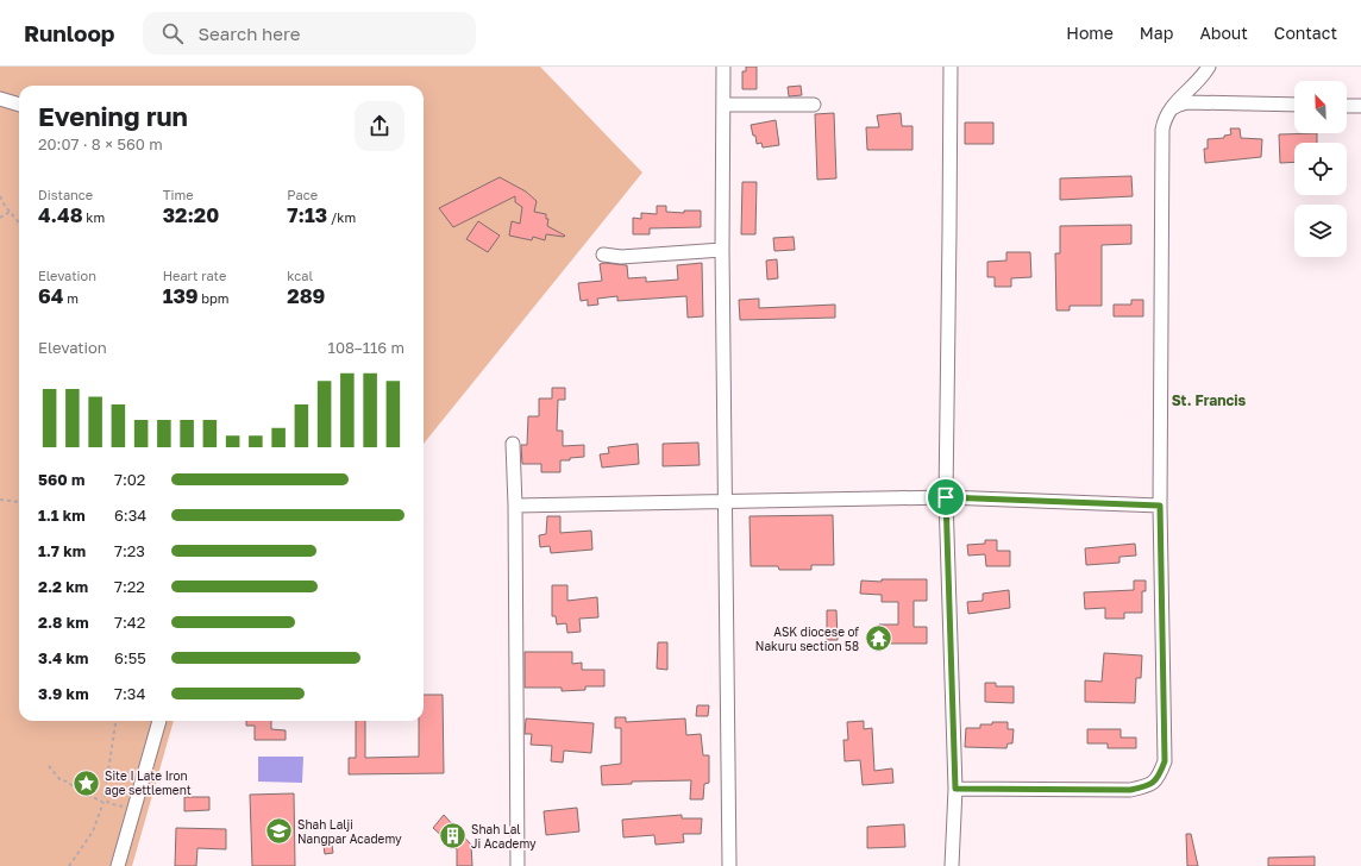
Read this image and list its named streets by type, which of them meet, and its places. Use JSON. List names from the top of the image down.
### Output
{
  "districts": ["St. Francis"],
  "places": {
    "temple": ["ASK diocese of Nakuru section 58"],
    "place": ["Site I Late Iron age settlement"],
    "school or university": ["Shah Lalji Nangpar Academy"],
    "building": ["Shah Lal Ji Academy"]
  },
  "north": "top left",
  "page": {
    "header": "Runloop",
    "search": "Search here",
    "nav": [
      "Home",
      "Map",
      "About",
      "Contact"
    ],
    "heading": ["Evening run", "20:07 · 8 × 560 m"],
    "stats": [
      ["Distance", "4.48 km"],
      ["Time", "32:20"],
      ["Pace", "7:13 /km"],
      ["Elevation", "64 m"],
      ["Heart rate", "139 bpm"],
      ["kcal", "289"]
    ],
    "chart": ["Elevation", "108–116 m"],
    "list": [
      {
        "name": "560 m",
        "note": "7:02"
      },
      {
        "name": "1.1 km",
        "note": "6:34"
      },
      {
        "name": "1.7 km",
        "note": "7:23"
      },
      {
        "name": "2.2 km",
        "note": "7:22"
      },
      {
        "name": "2.8 km",
        "note": "7:42"
      },
      {
        "name": "3.4 km",
        "note": "6:55"
      },
      {
        "name": "3.9 km",
        "note": "7:34"
      }
    ]
  }
}
